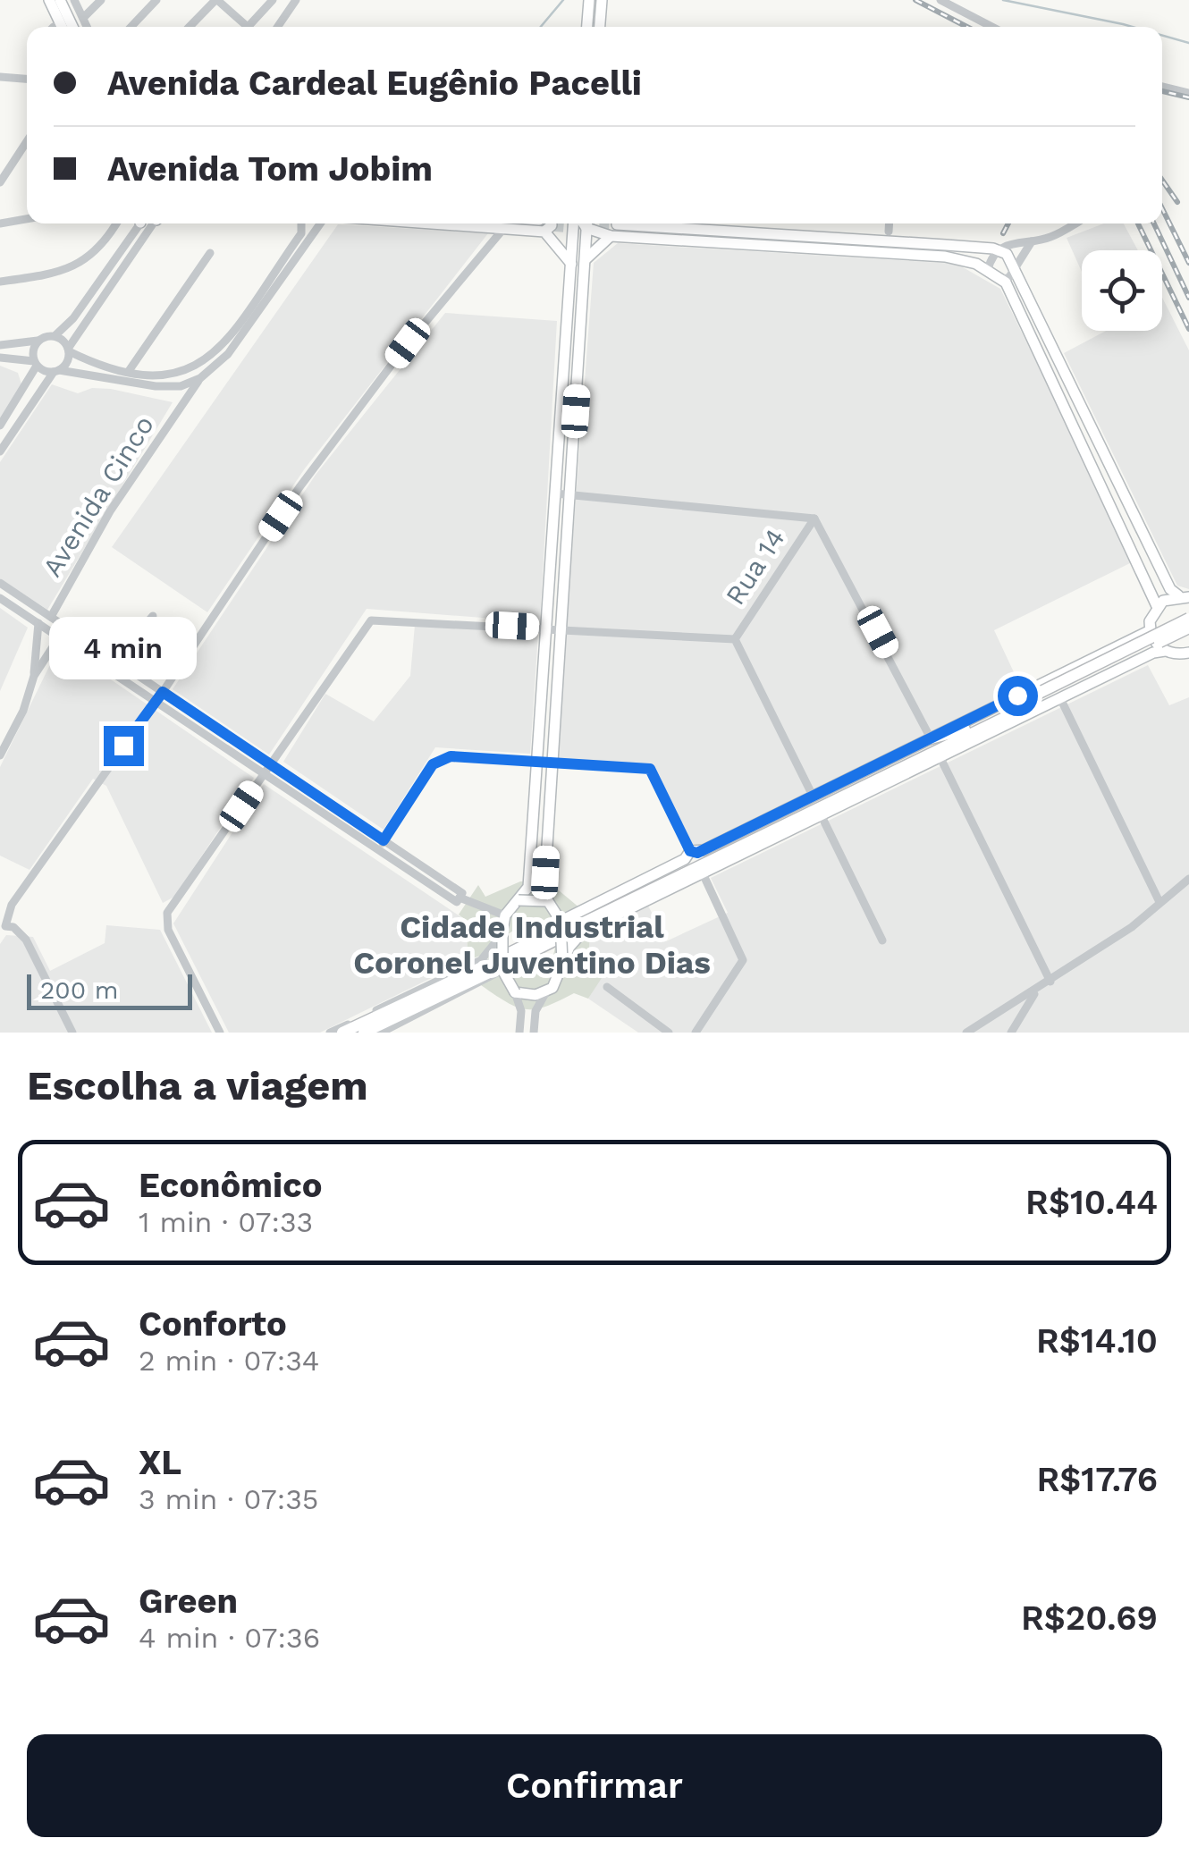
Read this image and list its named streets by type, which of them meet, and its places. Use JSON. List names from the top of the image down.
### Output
{
  "streets": {
    "street": ["Avenida Cinco", "Rua 14"]
  },
  "districts": ["Cidade Industrial Coronel Juventino Dias"],
  "scale_bar": "200 m",
  "page": {
    "banner": ["Avenida Cardeal Eugênio Pacelli", "Avenida Tom Jobim"],
    "bubble": "4 min",
    "scale": "200 m",
    "heading": "Escolha a viagem",
    "list": [
      {
        "name": "Econômico",
        "note": "1 min · 07:33",
        "value": "R$10.44"
      },
      {
        "name": "Conforto",
        "note": "2 min · 07:34",
        "value": "R$14.10"
      },
      {
        "name": "XL",
        "note": "3 min · 07:35",
        "value": "R$17.76"
      },
      {
        "name": "Green",
        "note": "4 min · 07:36",
        "value": "R$20.69"
      }
    ],
    "buttons": "Confirmar"
  }
}
